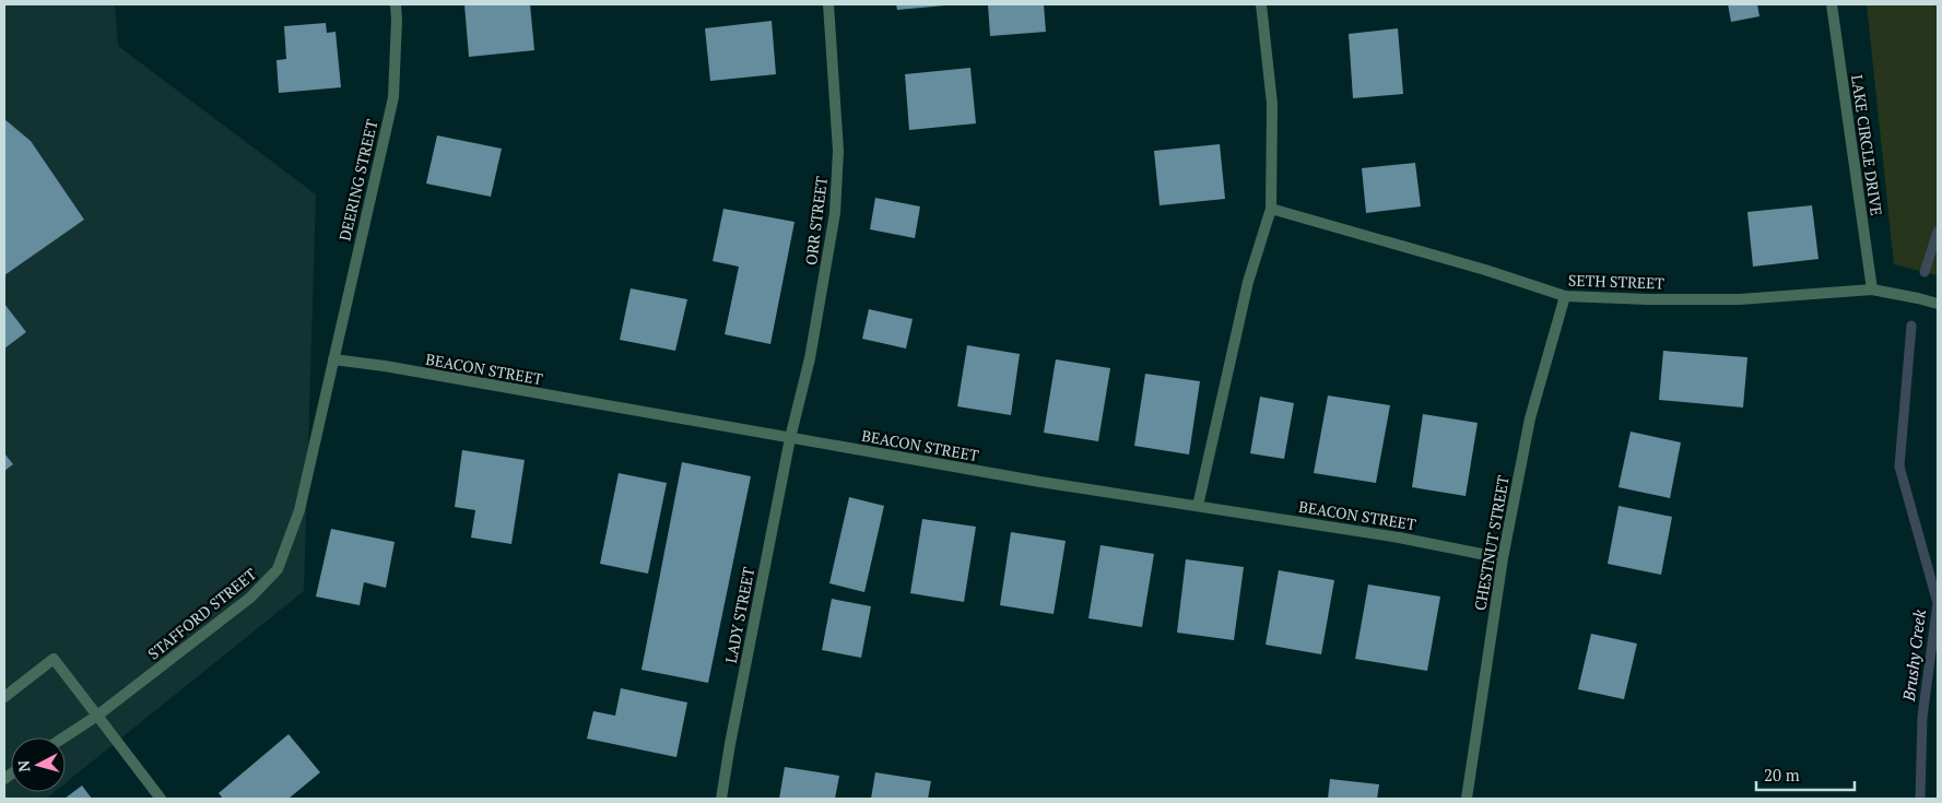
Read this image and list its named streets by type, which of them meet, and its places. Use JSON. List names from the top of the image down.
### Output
{
  "streets": {
    "street": [
      "LAKE CIRCLE DRIVE",
      "DEERING STREET",
      "ORR STREET",
      "SETH STREET",
      "BEACON STREET",
      "CHESTNUT STREET",
      "STAFFORD STREET",
      "LADY STREET"
    ]
  },
  "crossings": [
    ["LAKE CIRCLE DRIVE", "SETH STREET"],
    ["DEERING STREET", "BEACON STREET"],
    ["DEERING STREET", "STAFFORD STREET"],
    ["ORR STREET", "BEACON STREET"],
    ["ORR STREET", "LADY STREET"],
    ["SETH STREET", "CHESTNUT STREET"],
    ["BEACON STREET", "CHESTNUT STREET"],
    ["BEACON STREET", "STAFFORD STREET"],
    ["BEACON STREET", "LADY STREET"]
  ],
  "water": ["Brushy Creek"],
  "scale_bar": "20 m",
  "north": "left"
}
